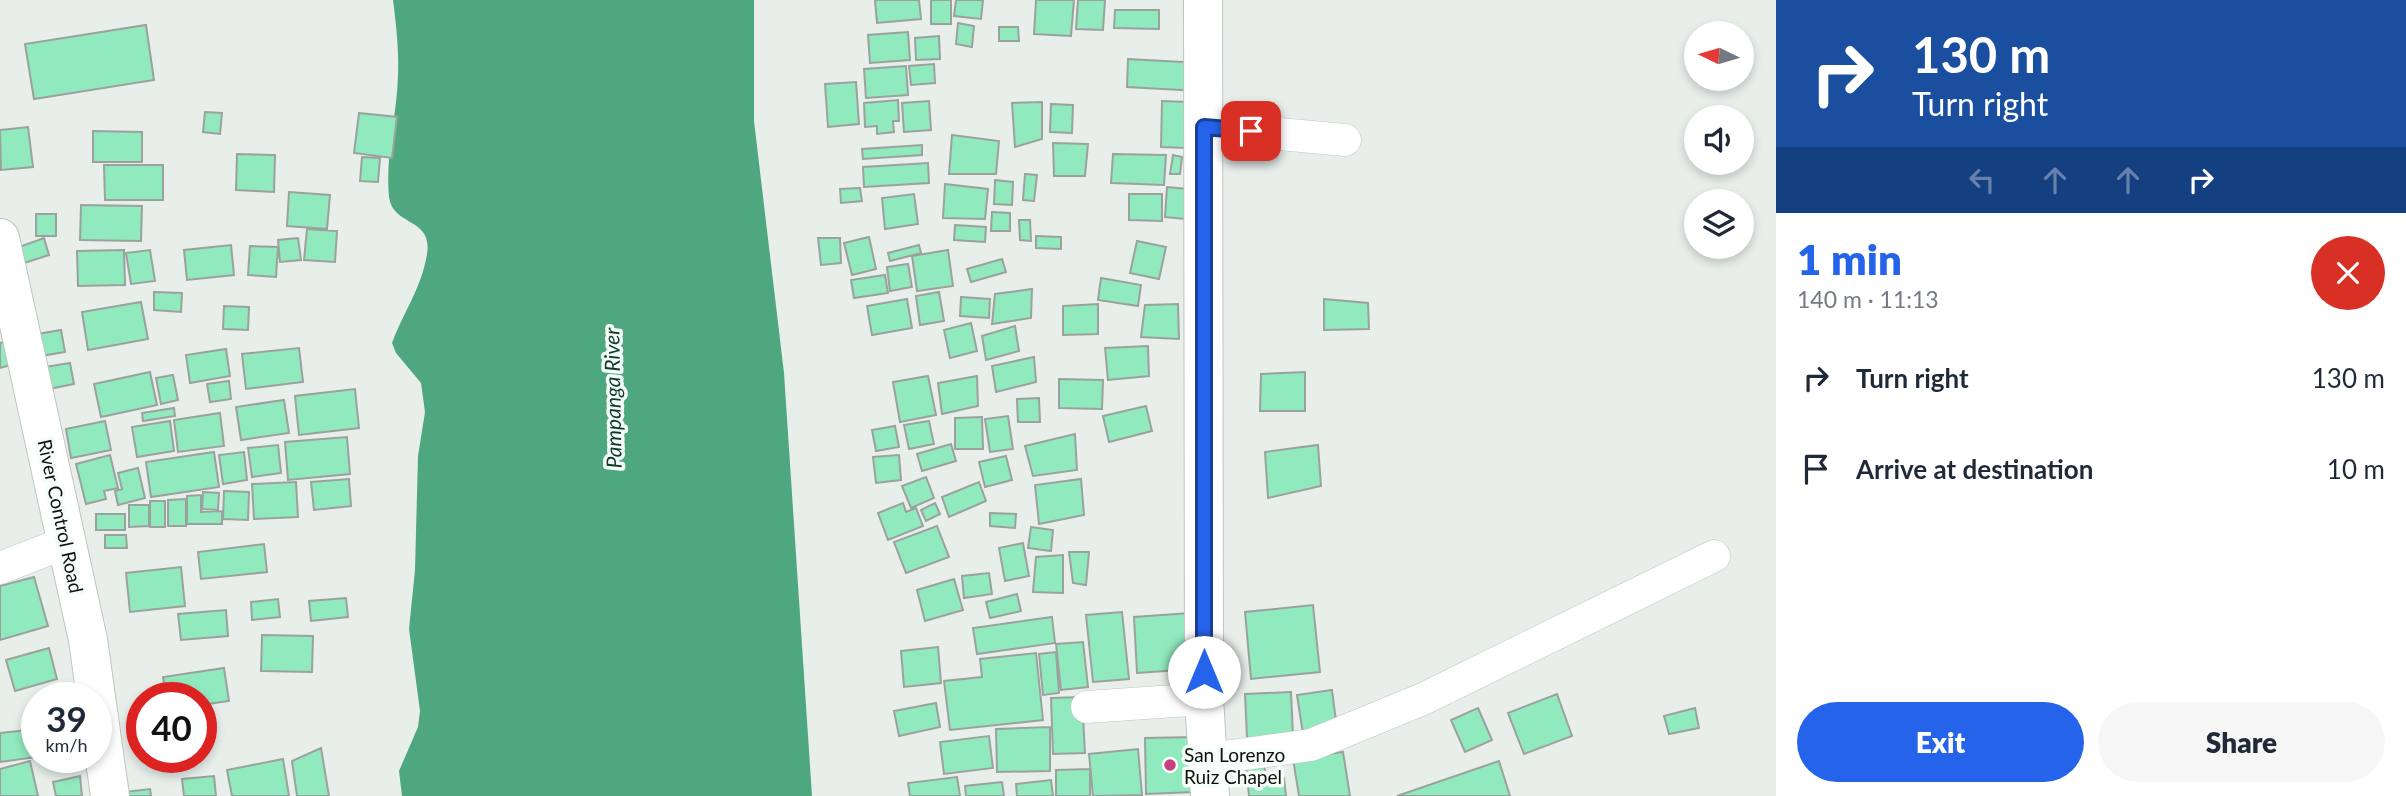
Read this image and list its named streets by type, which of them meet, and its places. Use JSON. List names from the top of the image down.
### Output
{
  "streets": {
    "street": ["River Control Road"]
  },
  "water": ["Pampanga River"],
  "places": ["San Lorenzo Ruiz Chapel"],
  "north": "left",
  "page": {
    "turn": ["130 m", "Turn right"],
    "heading": ["1 min", "140 m · 11:13"],
    "list": [
      {
        "name": "Turn right",
        "value": "130 m"
      },
      {
        "name": "Arrive at destination",
        "value": "10 m"
      }
    ],
    "speed": "39 km/h",
    "limit": "40",
    "buttons": ["Exit", "Share"]
  }
}
